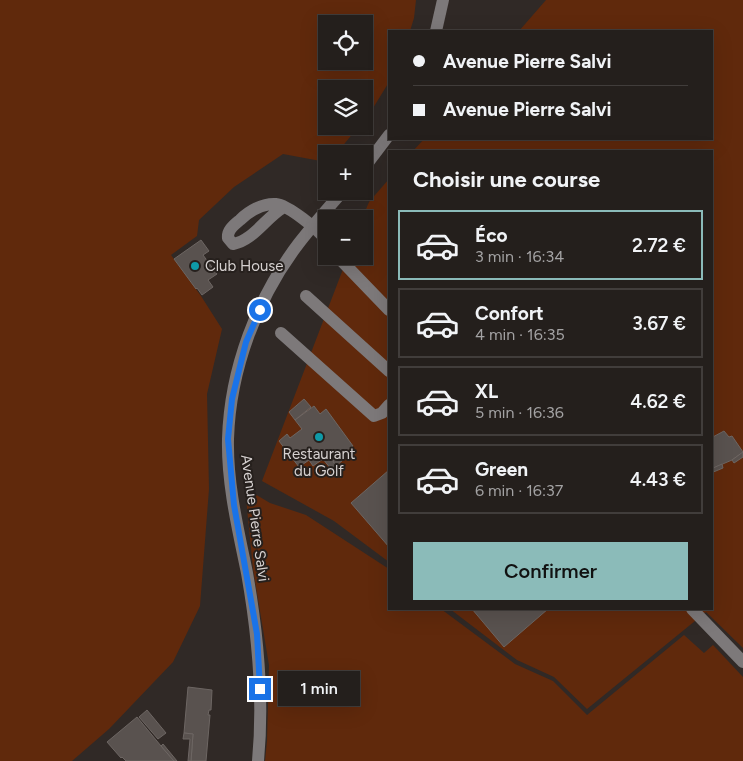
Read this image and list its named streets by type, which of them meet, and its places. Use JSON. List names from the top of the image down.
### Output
{
  "streets": {
    "street": ["Avenue Pierre Salvi"]
  },
  "places": ["Club House", "Restaurant du Golf"],
  "page": {
    "map_buttons": ["+", "−"],
    "banner": ["Avenue Pierre Salvi", "Avenue Pierre Salvi"],
    "heading": "Choisir une course",
    "list": [
      {
        "name": "Éco",
        "note": "3 min · 16:34",
        "value": "2.72 €"
      },
      {
        "name": "Confort",
        "note": "4 min · 16:35",
        "value": "3.67 €"
      },
      {
        "name": "XL",
        "note": "5 min · 16:36",
        "value": "4.62 €"
      },
      {
        "name": "Green",
        "note": "6 min · 16:37",
        "value": "4.43 €"
      }
    ],
    "buttons": "Confirmer",
    "bubble": "1 min"
  }
}
